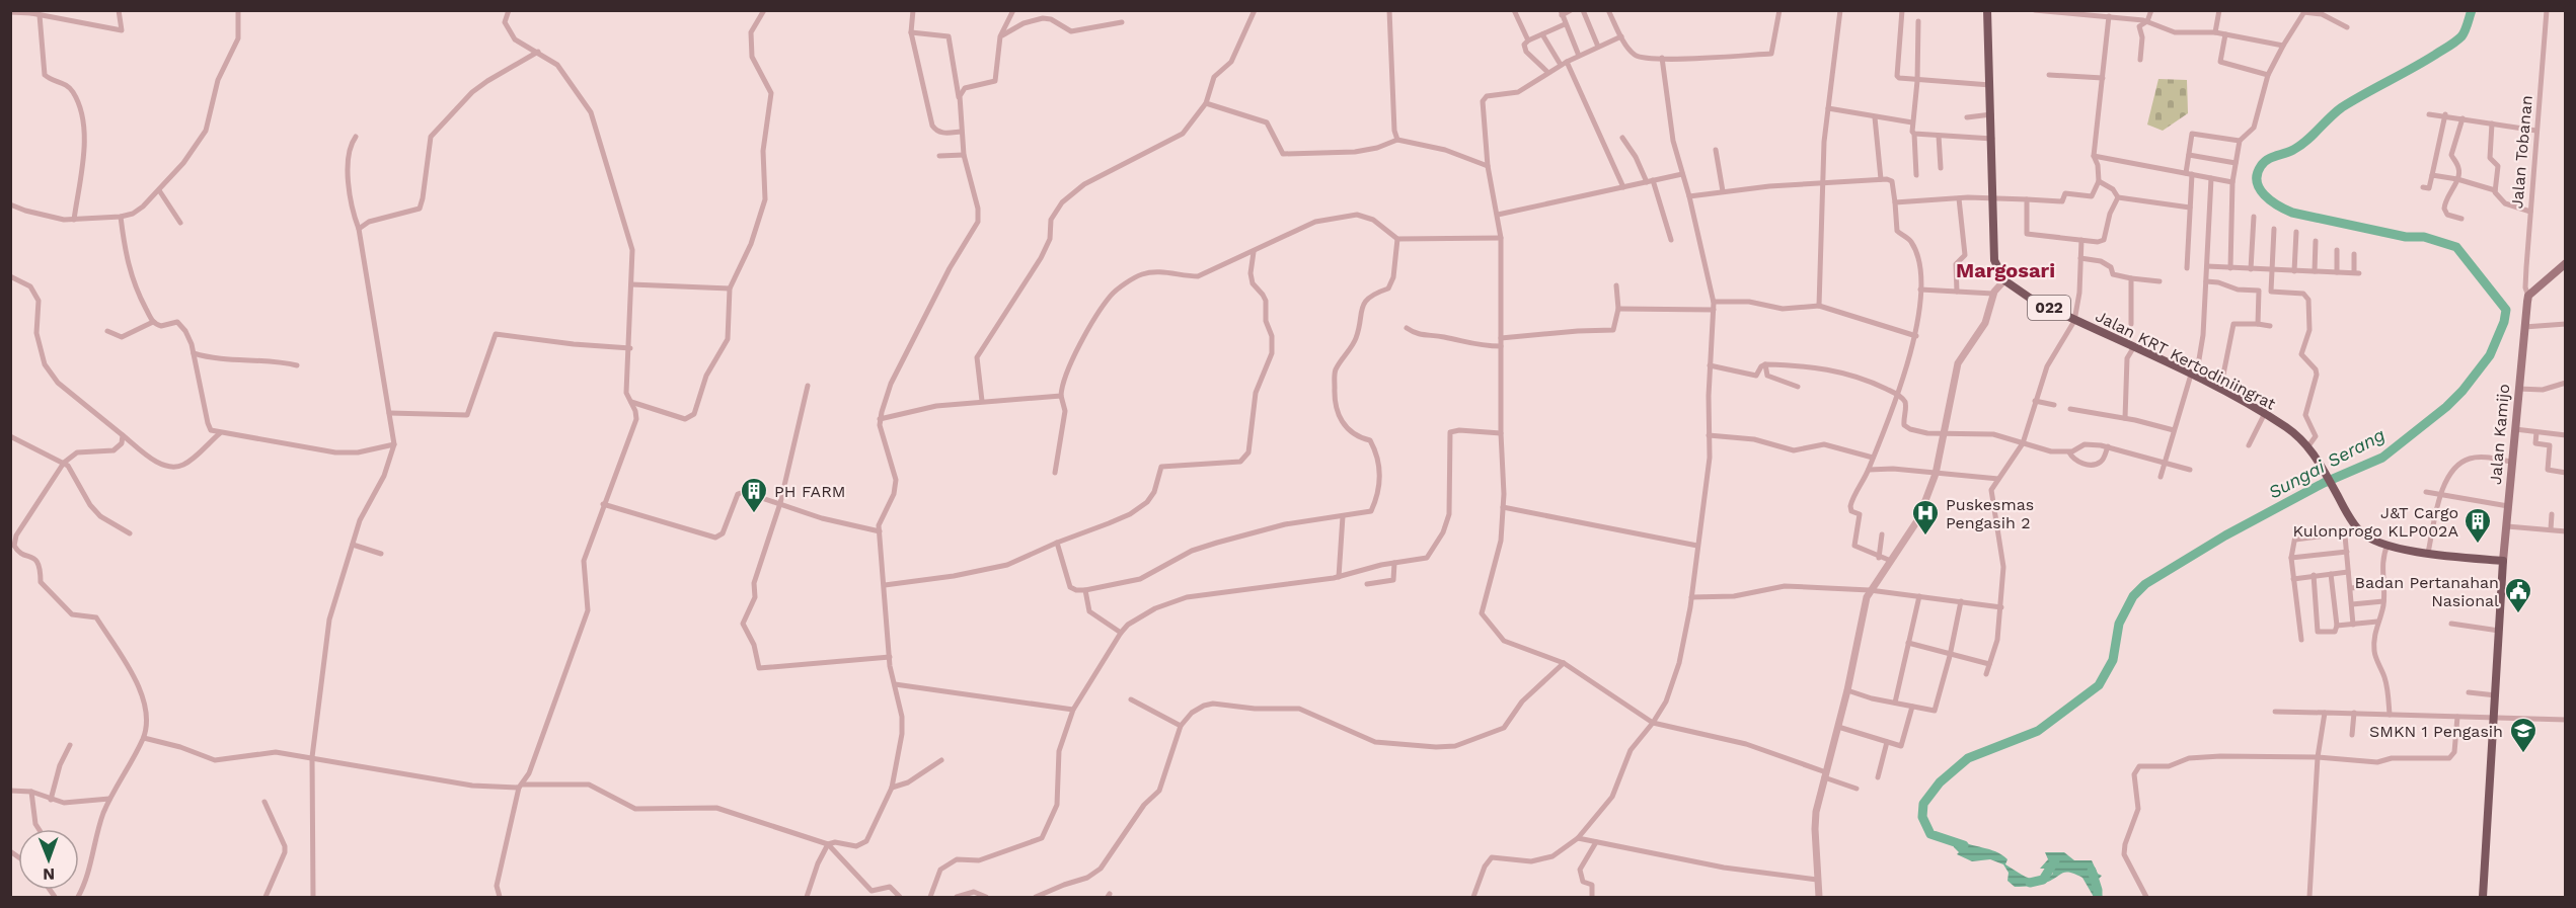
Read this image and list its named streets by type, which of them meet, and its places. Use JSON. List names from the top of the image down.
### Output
{
  "streets": {
    "main road": ["022", "Jalan KRT Kertodiniingrat", "Jalan Kamijo"],
    "street": ["Jalan Tobanan"]
  },
  "crossings": [
    ["Jalan Tobanan", "Jalan Kamijo"],
    ["Jalan KRT Kertodiniingrat", "Jalan Kamijo"]
  ],
  "districts": ["Margosari"],
  "water": ["Sungai Serang"],
  "places": {
    "building": ["PH FARM", "J&T Cargo Kulonprogo KLP002A"],
    "hospital": ["Puskesmas Pengasih 2"],
    "public building": ["Badan Pertanahan Nasional"],
    "school or university": ["SMKN 1 Pengasih"]
  },
  "north": "bottom"
}
